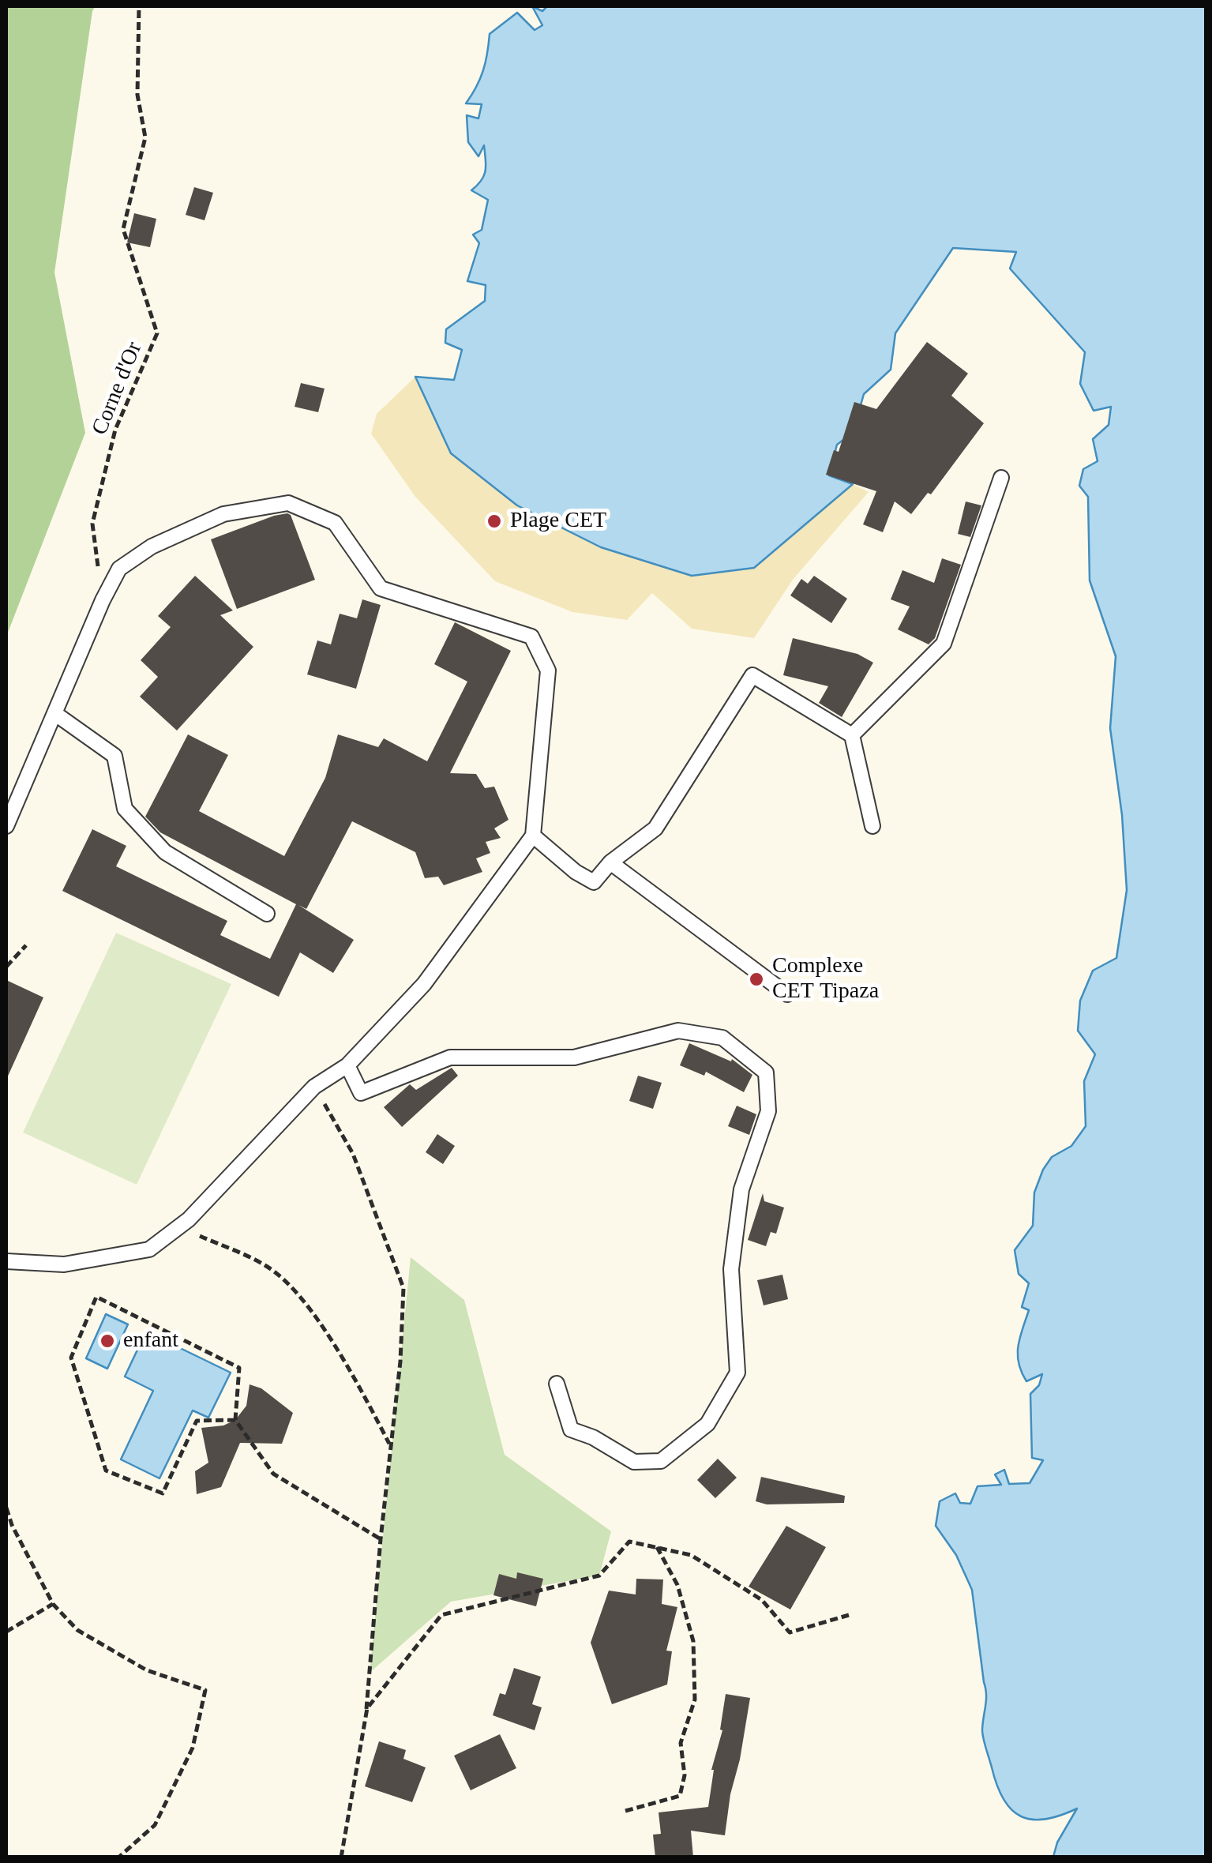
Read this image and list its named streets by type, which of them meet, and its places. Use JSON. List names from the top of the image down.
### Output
{
  "streets": {
    "path": ["Corne d'Or"]
  },
  "places": ["Plage CET", "Complexe CET Tipaza", "enfant"]
}
